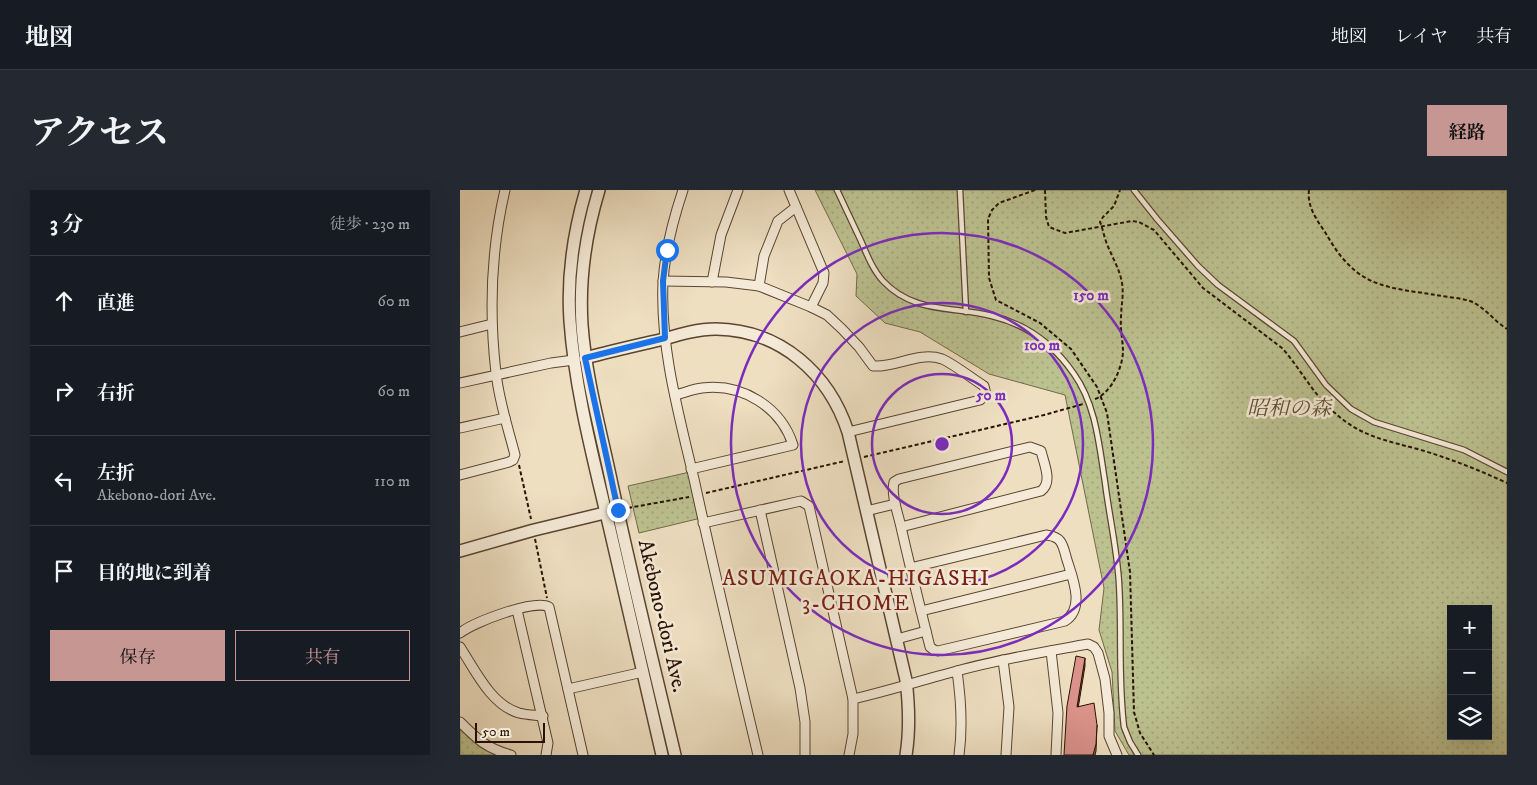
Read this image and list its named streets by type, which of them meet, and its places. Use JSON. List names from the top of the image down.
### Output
{
  "streets": {
    "street": ["Akebono-dori Ave."]
  },
  "districts": ["ASUMIGAOKA-HIGASHI 3-CHOME"],
  "parks": ["昭和の森"],
  "scale_bar": "50 m",
  "page": {
    "header": "地図",
    "nav": ["地図", "レイヤ", "共有"],
    "title": "アクセス",
    "buttons": [
      "経路",
      ["保存", "共有"]
    ],
    "heading": ["3 分", "徒歩 · 230 m"],
    "list": [
      ["直進", "60 m"],
      ["右折", "60 m"],
      ["左折", "Akebono-dori Ave.", "110 m"],
      "目的地に到着"
    ],
    "map_buttons": ["+", "−"],
    "scale": "50 m"
  },
  "rings": ["150 m", "100 m", "50 m"]
}
